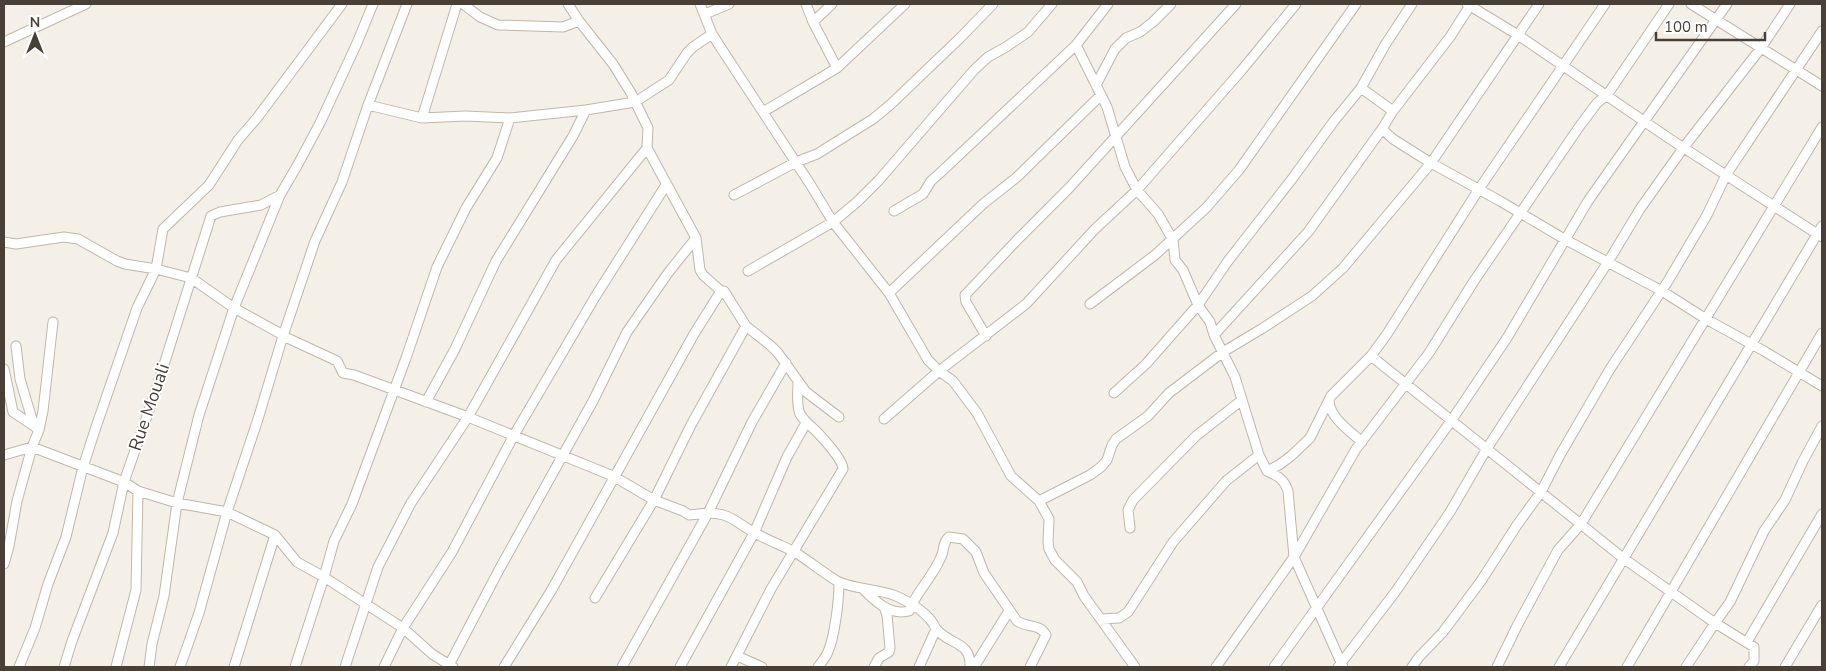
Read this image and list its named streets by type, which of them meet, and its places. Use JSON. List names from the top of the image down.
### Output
{
  "streets": {
    "street": ["Rue Mouali"]
  },
  "scale_bar": "100 m",
  "north": "top"
}
